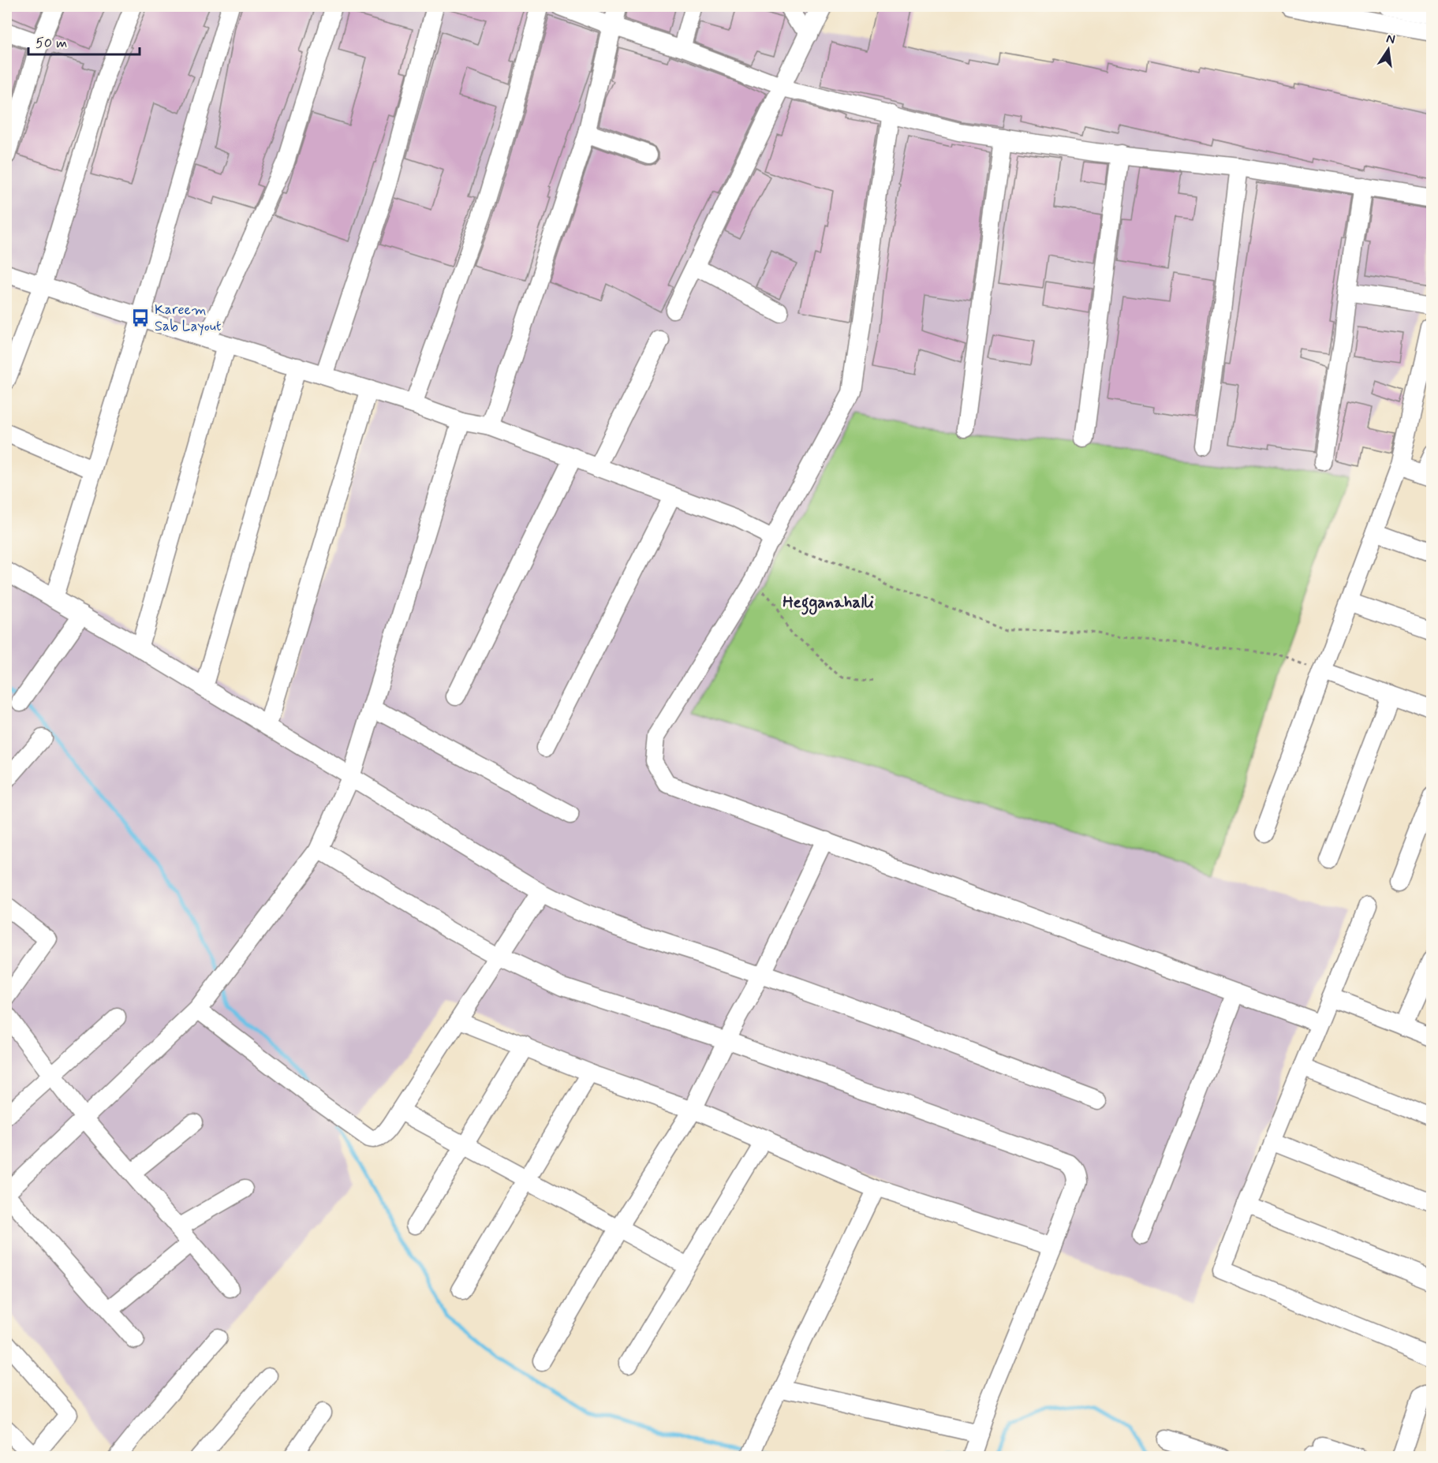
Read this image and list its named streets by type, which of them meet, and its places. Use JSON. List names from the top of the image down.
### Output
{
  "districts": ["Hegganahalli"],
  "places": {
    "bus stop": ["Kareem Sab Layout"]
  },
  "scale_bar": "50 m",
  "north": "top"
}
